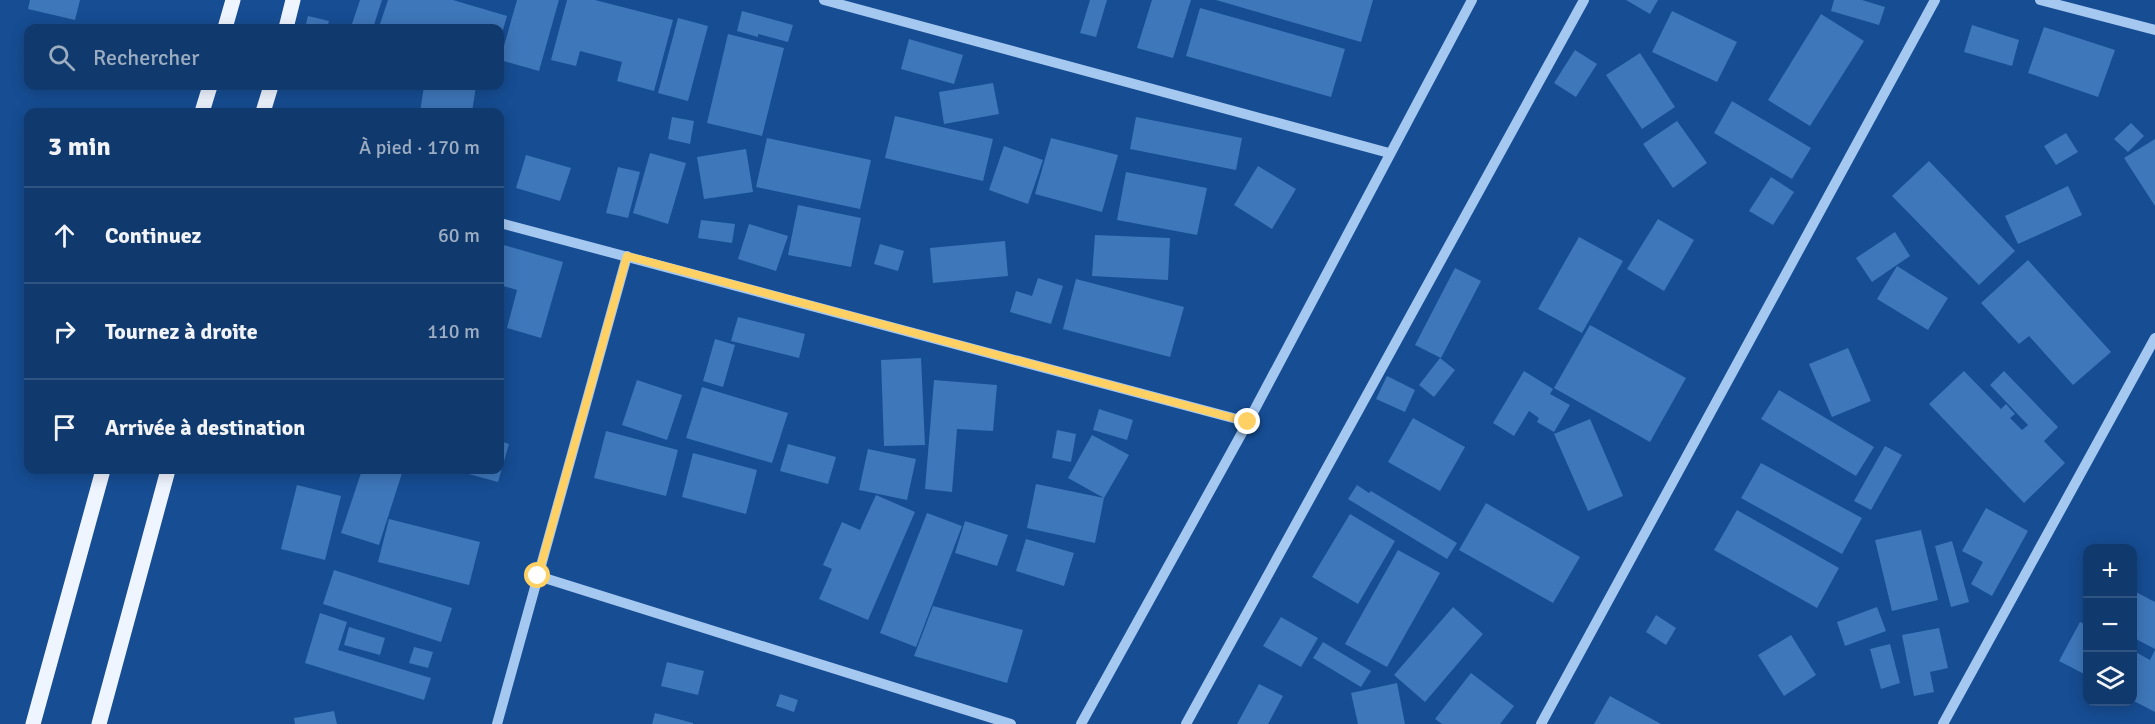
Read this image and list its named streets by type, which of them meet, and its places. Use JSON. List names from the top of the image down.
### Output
{
  "page": {
    "search": "Rechercher",
    "heading": ["3 min", "À pied · 170 m"],
    "list": [
      ["Continuez", "60 m"],
      ["Tournez à droite", "110 m"],
      "Arrivée à destination"
    ],
    "map_buttons": ["+", "−"]
  }
}
